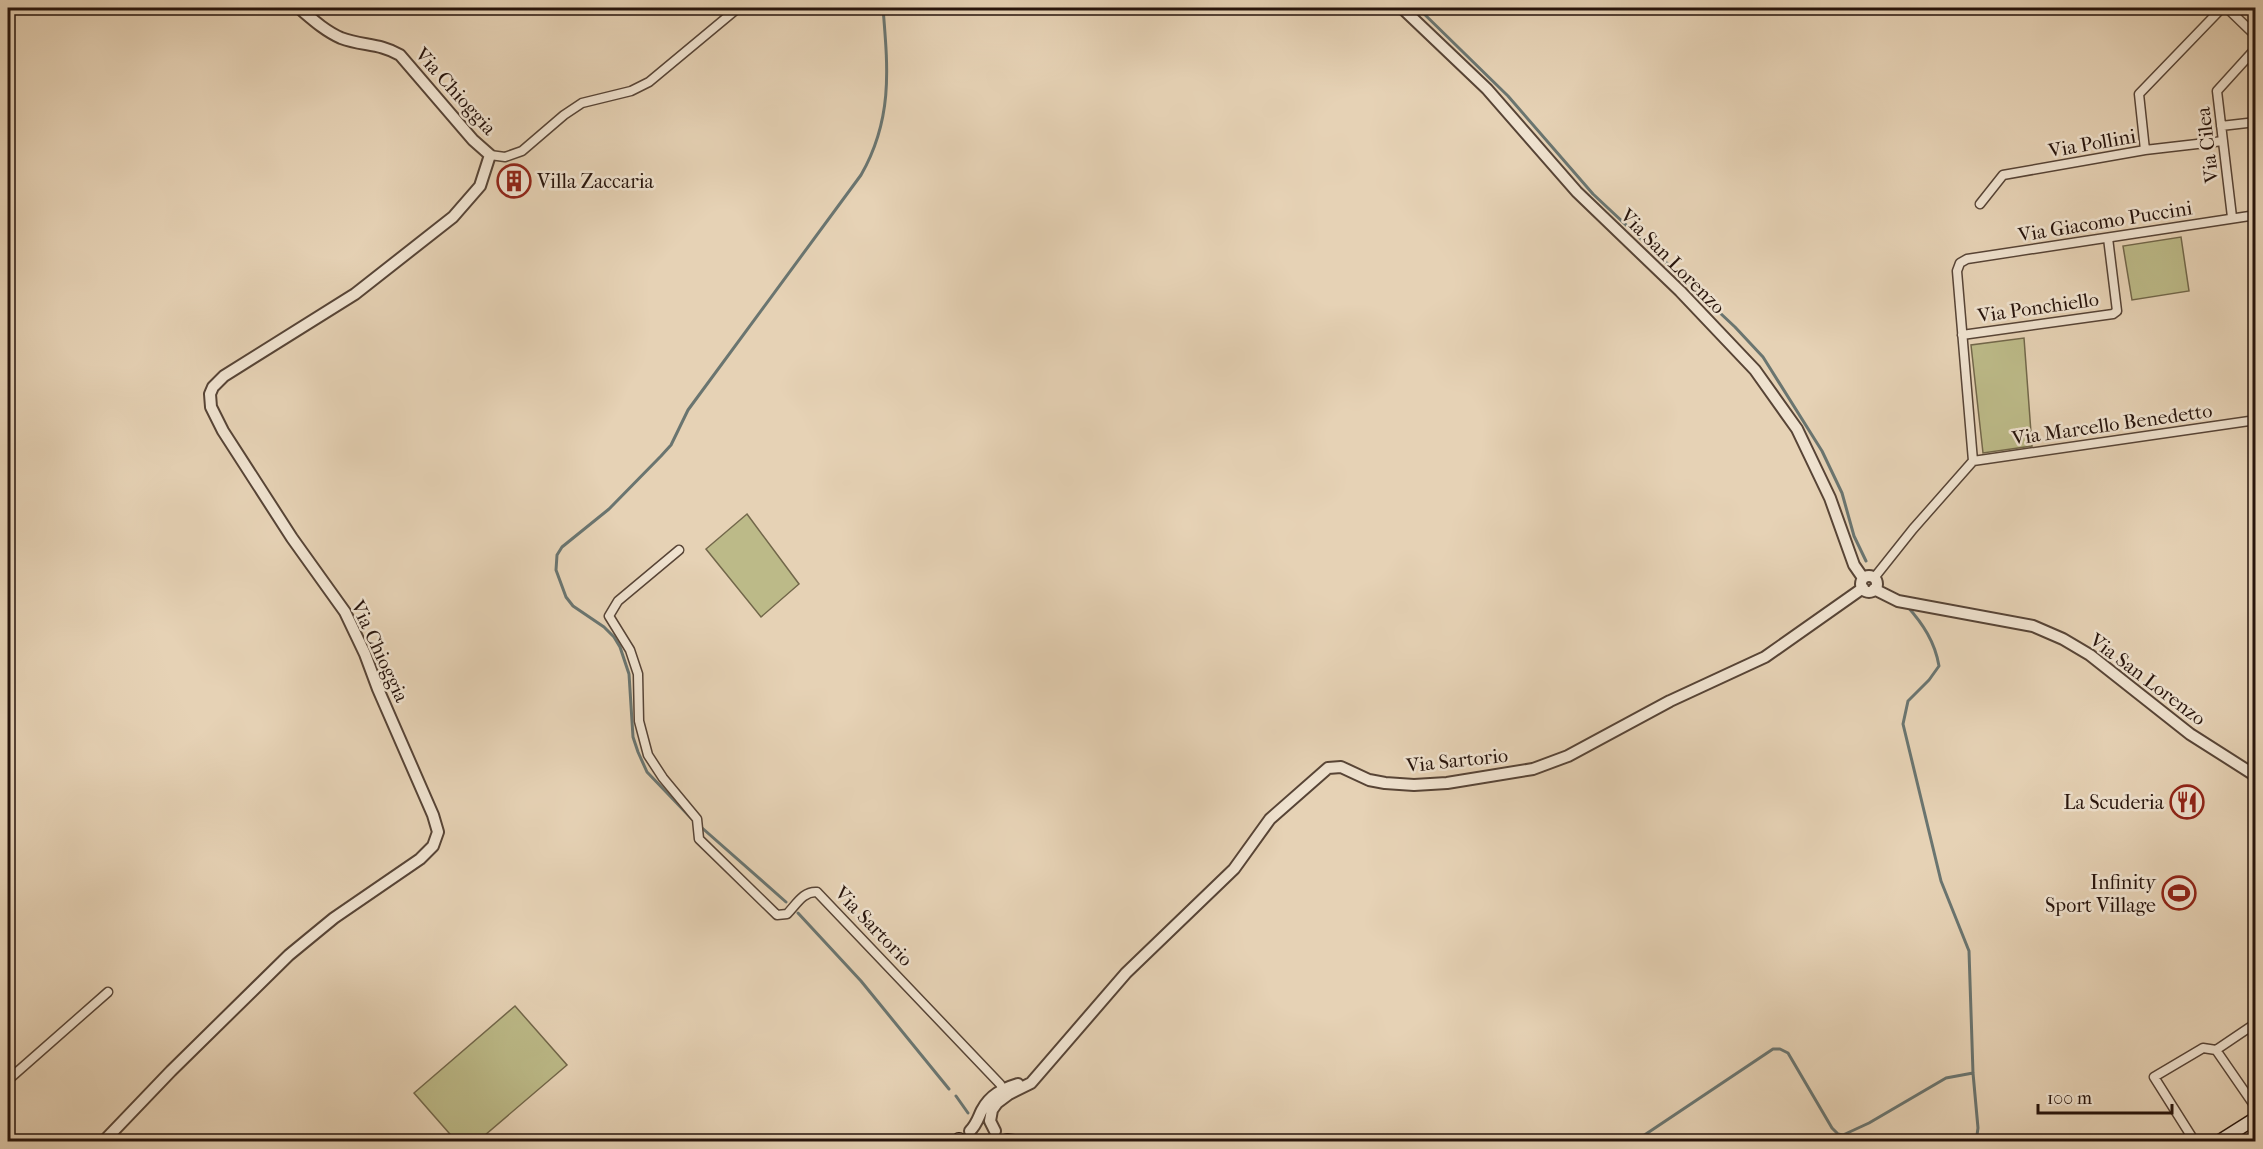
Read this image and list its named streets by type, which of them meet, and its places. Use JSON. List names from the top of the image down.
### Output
{
  "streets": {
    "street": [
      "Via Chioggia",
      "Via Pollini",
      "Via Cilea",
      "Via Giacomo Puccini",
      "Via San Lorenzo",
      "Via Ponchiello",
      "Via Marcello Benedetto",
      "Via Sartorio"
    ]
  },
  "crossings": [
    ["Via Pollini", "Via Cilea"],
    ["Via Cilea", "Via Giacomo Puccini"],
    ["Via Giacomo Puccini", "Via Ponchiello"],
    ["Via San Lorenzo", "Via Sartorio"]
  ],
  "places": {
    "building": ["Villa Zaccaria"],
    "restaurant": ["La Scuderia"],
    "sports": ["Infinity Sport Village"]
  },
  "scale_bar": "100 m"
}
